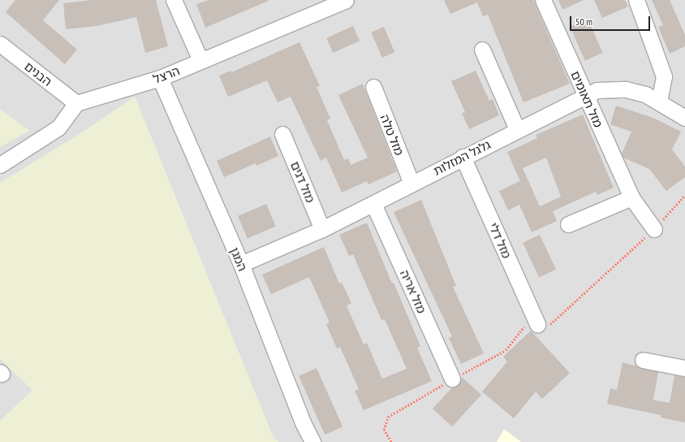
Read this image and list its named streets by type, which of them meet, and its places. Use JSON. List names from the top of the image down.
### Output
{
  "streets": {
    "street": [
      "הבנים",
      "הרצל",
      "מזל תאומים",
      "מזל טלה",
      "גלגל המזלות",
      "מזל דגים",
      "מזל דלי",
      "המגן",
      "מזל אריה"
    ]
  },
  "crossings": [
    ["הבנים", "הרצל"],
    ["הרצל", "המגן"],
    ["מזל תאומים", "גלגל המזלות"],
    ["מזל טלה", "גלגל המזלות"],
    ["גלגל המזלות", "מזל דגים"],
    ["גלגל המזלות", "מזל דלי"],
    ["גלגל המזלות", "המגן"],
    ["גלגל המזלות", "מזל אריה"]
  ],
  "scale_bar": "50 m"
}
